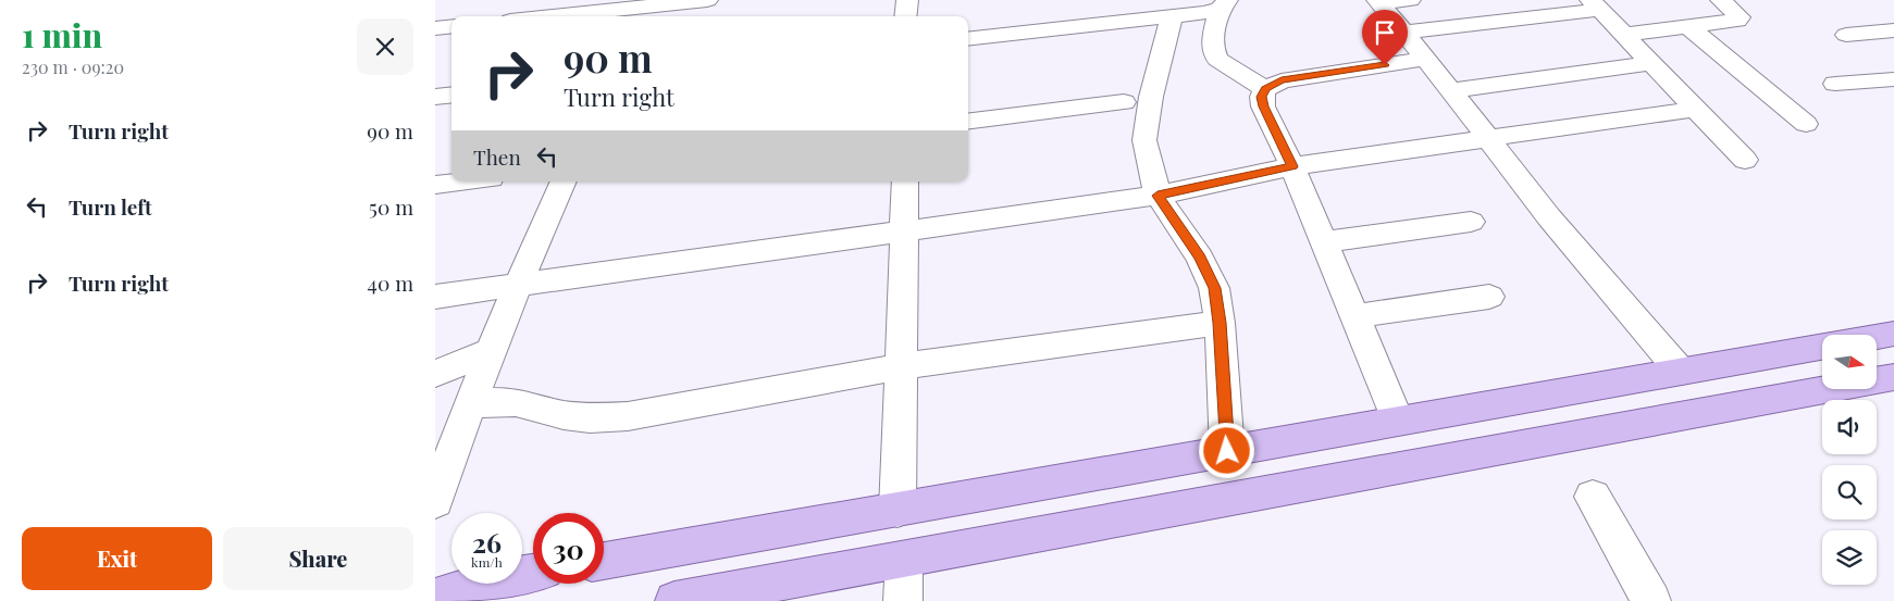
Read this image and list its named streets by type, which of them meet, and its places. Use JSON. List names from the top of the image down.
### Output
{
  "north": "right",
  "page": {
    "heading": ["1 min", "230 m · 09:20"],
    "turn": ["90 m", "Turn right"],
    "list": [
      {
        "name": "Turn right",
        "value": "90 m"
      },
      {
        "name": "Turn left",
        "value": "50 m"
      },
      {
        "name": "Turn right",
        "value": "40 m"
      }
    ],
    "then": "Then",
    "speed": "26 km/h",
    "limit": "30",
    "buttons": ["Exit", "Share"]
  }
}
